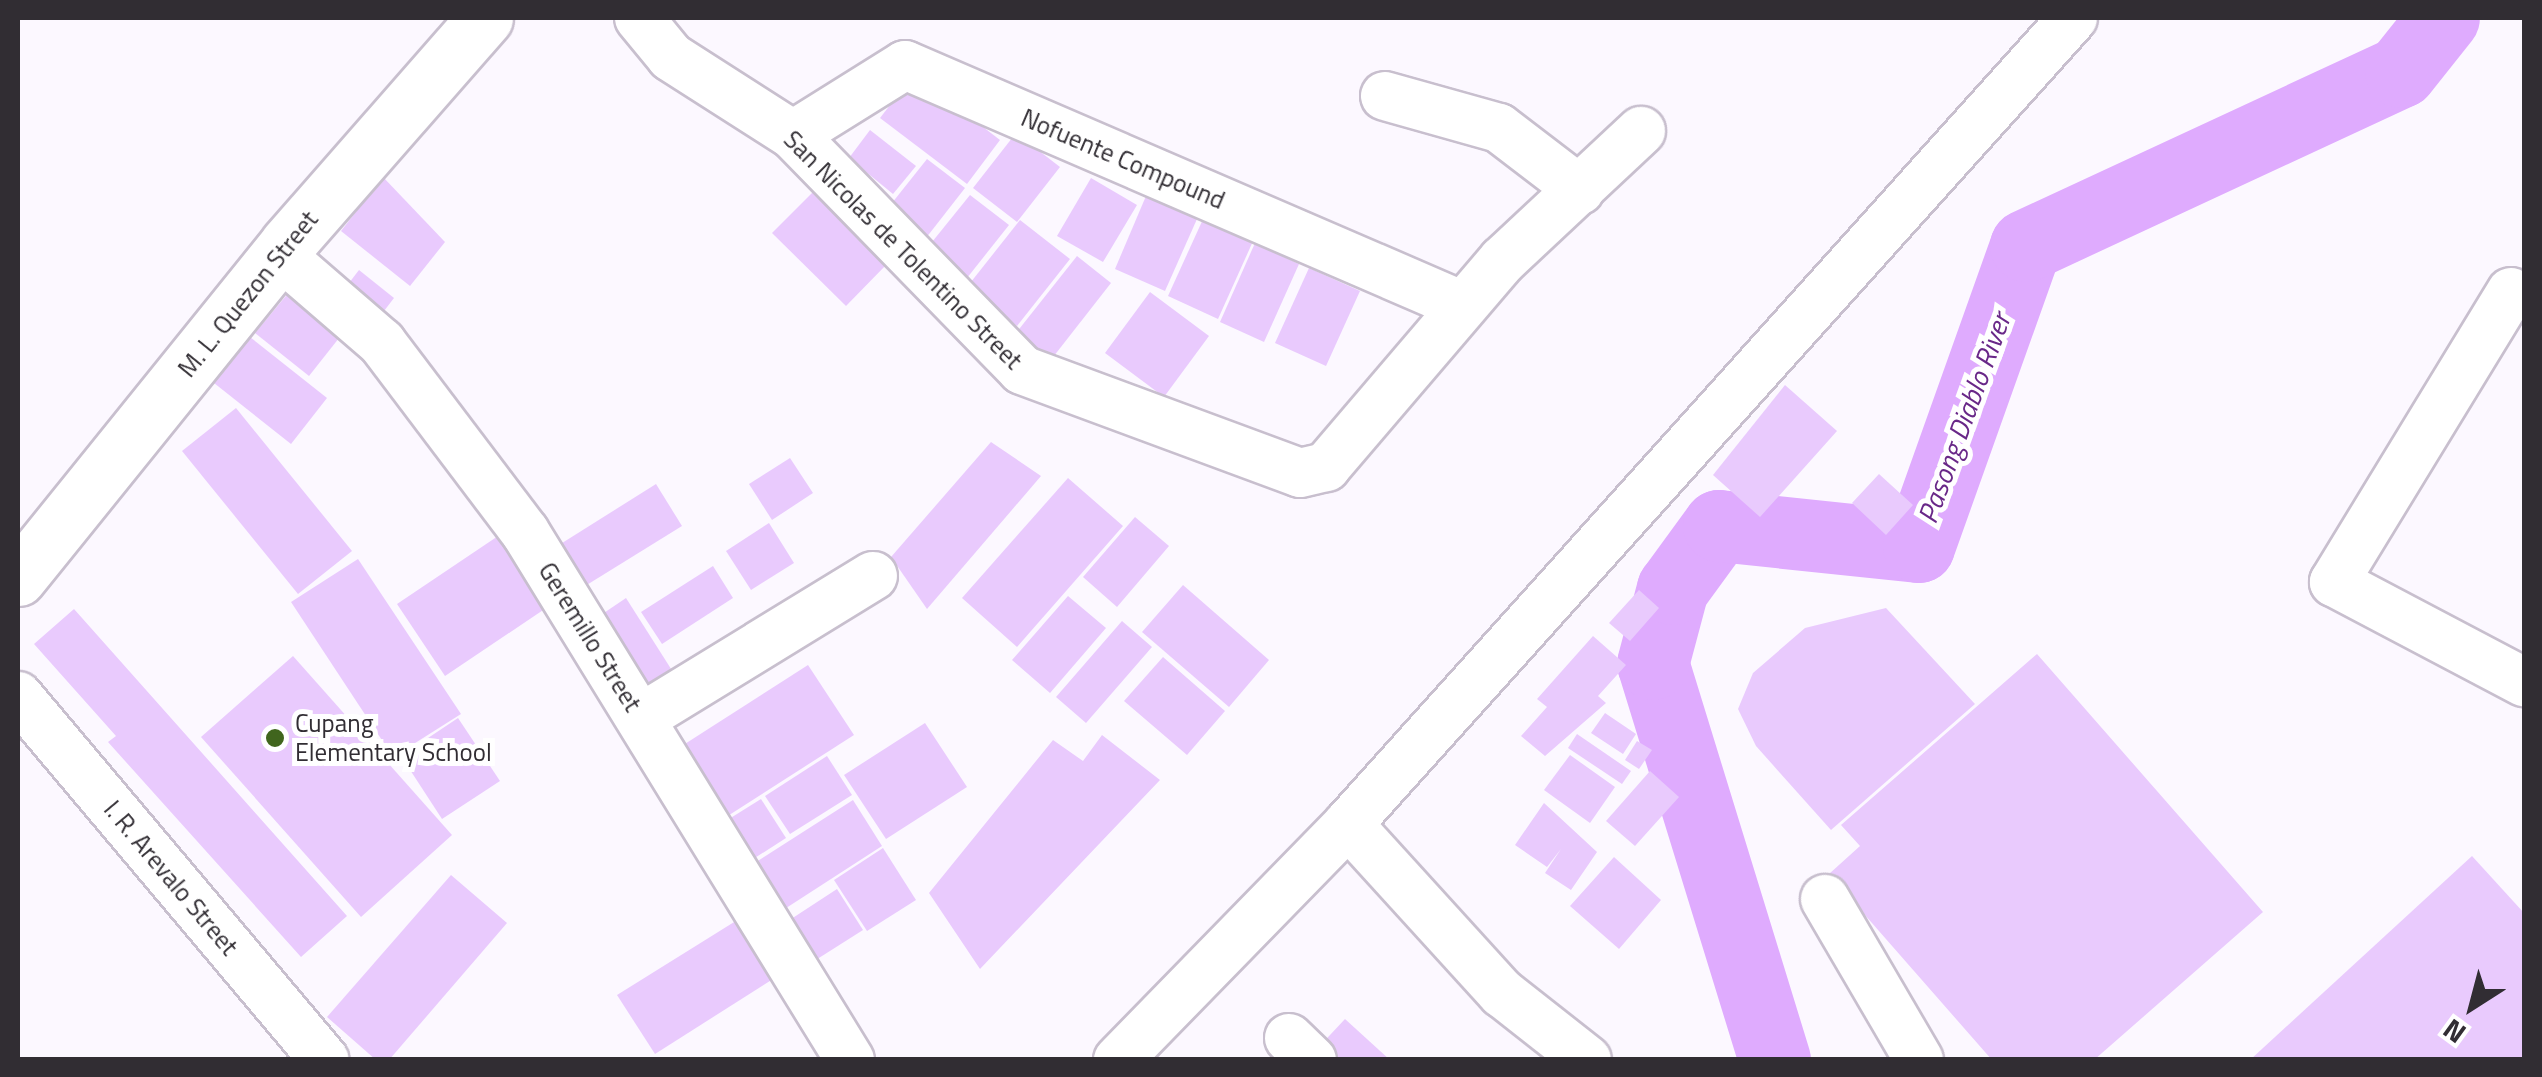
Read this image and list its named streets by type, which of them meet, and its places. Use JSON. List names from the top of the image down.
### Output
{
  "streets": {
    "main road": ["M. L. Quezon Street"],
    "street": [
      "Nofuente Compound",
      "San Nicolas de Tolentino Street",
      "Geremillo Street",
      "I. R. Arevalo Street"
    ]
  },
  "crossings": [
    ["Nofuente Compound", "San Nicolas de Tolentino Street"],
    ["M. L. Quezon Street", "Geremillo Street"]
  ],
  "water": ["Pasong Diablo River"],
  "places": ["Cupang Elementary School"],
  "north": "bottom left"
}
